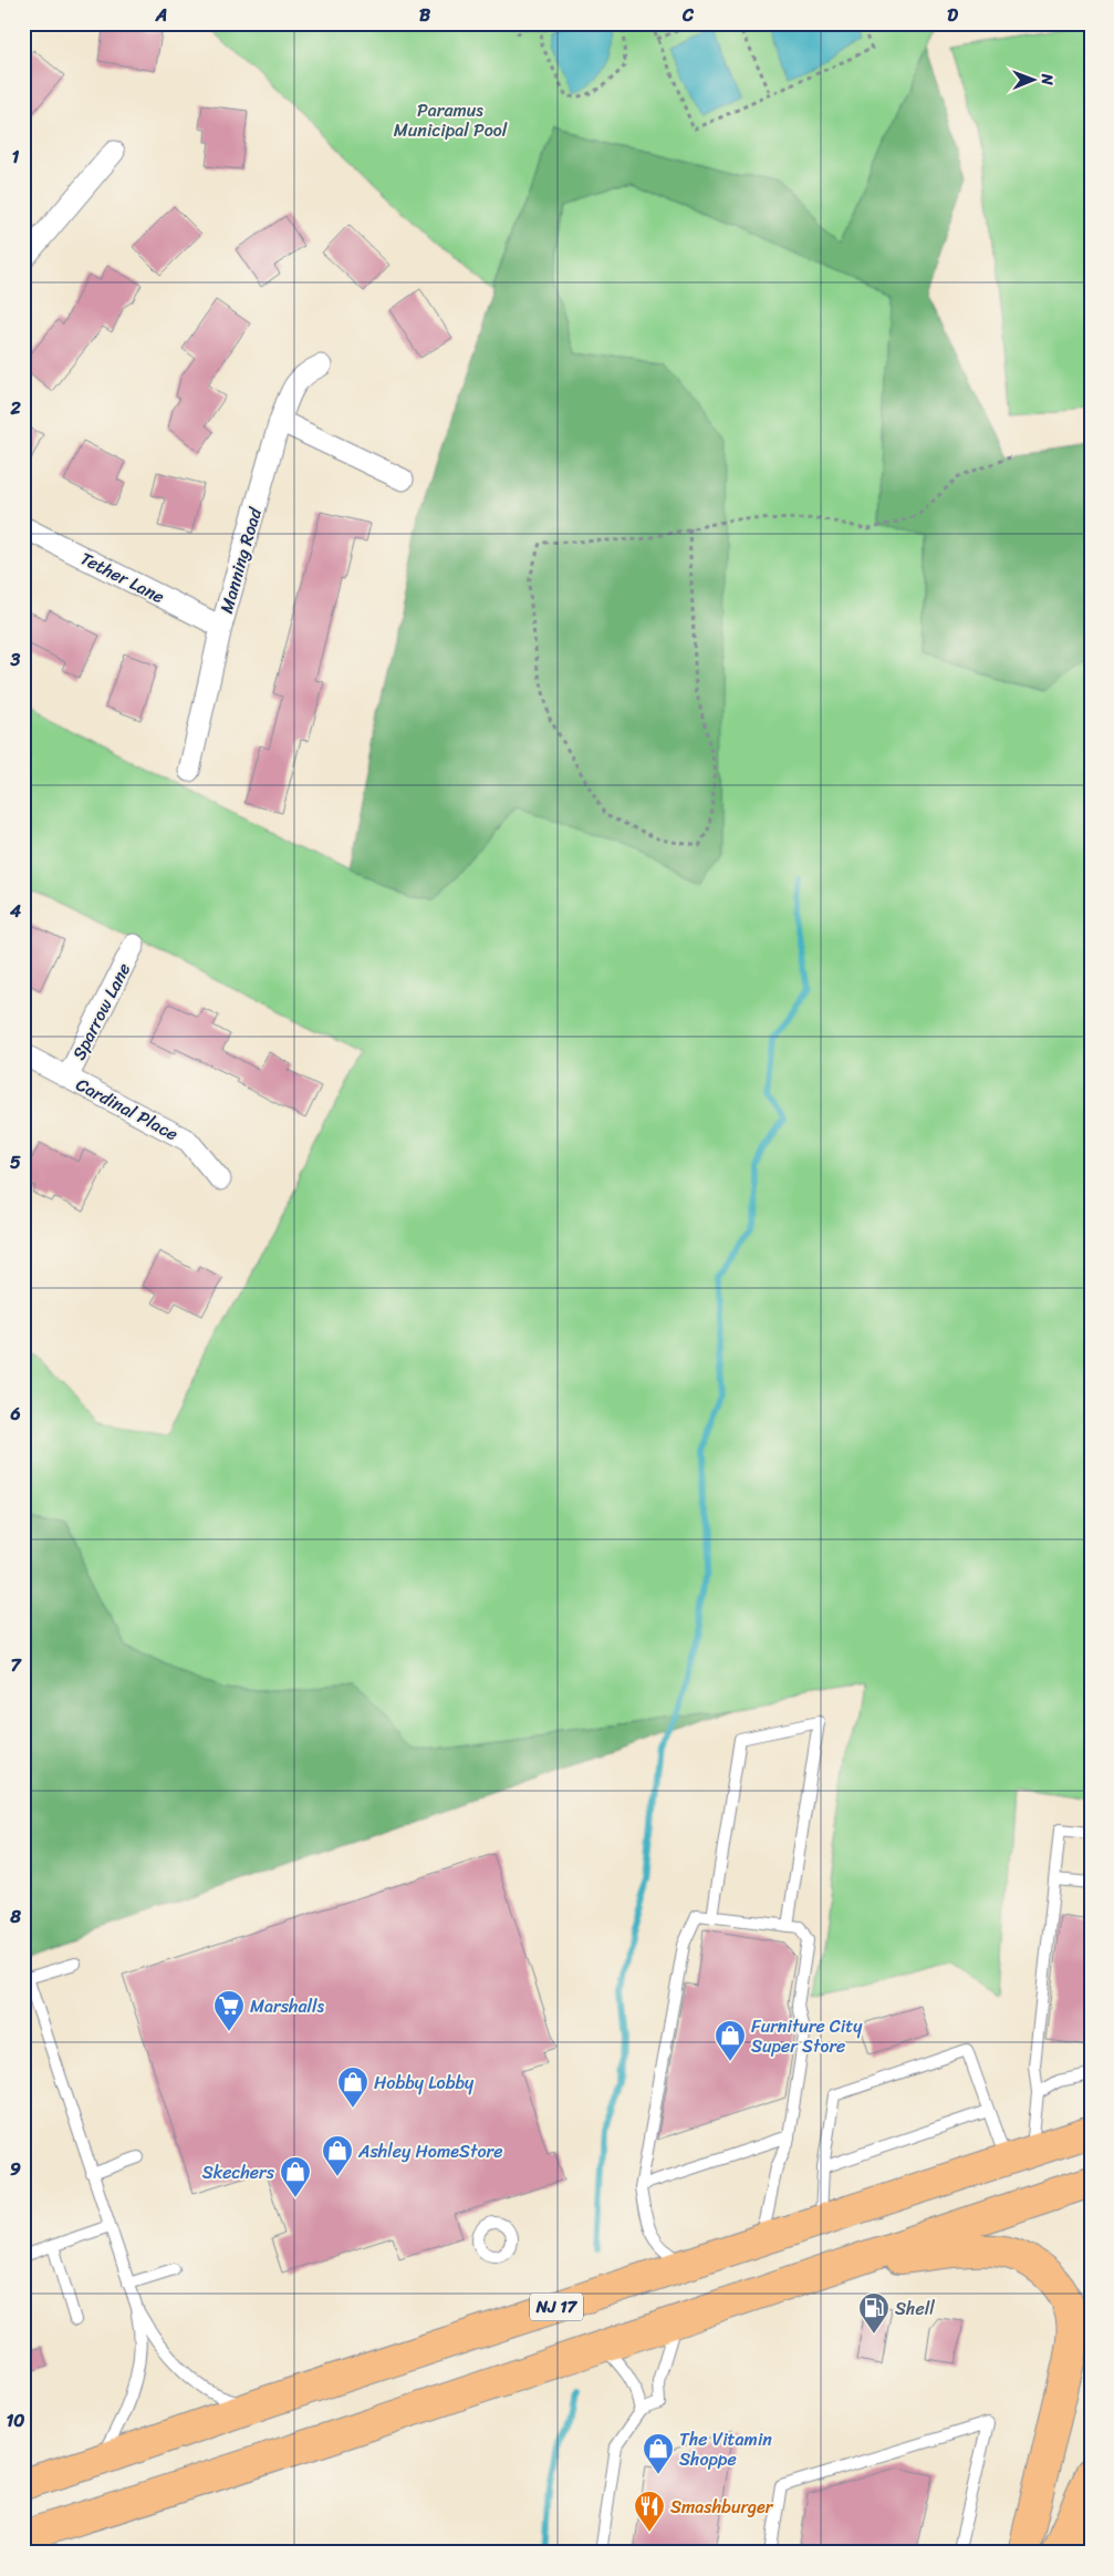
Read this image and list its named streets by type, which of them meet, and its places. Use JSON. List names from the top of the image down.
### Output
{
  "streets": {
    "highway": ["NJ 17"],
    "street": [
      "Manning Road",
      "Tether Lane",
      "Sparrow Lane",
      "Cardinal Place"
    ]
  },
  "crossings": [
    ["Manning Road", "Tether Lane"],
    ["Sparrow Lane", "Cardinal Place"]
  ],
  "parks": ["Paramus Municipal Pool"],
  "places": {
    "supermarket": ["Marshalls"],
    "shop": [
      "Furniture City Super Store",
      "Hobby Lobby",
      "Ashley HomeStore",
      "Skechers",
      "The Vitamin Shoppe"
    ],
    "fuel station": ["Shell"],
    "restaurant": ["Smashburger"]
  },
  "north": "right",
  "grid": {
    "columns": [
      "A",
      "B",
      "C",
      "D"
    ],
    "rows": [
      "1",
      "2",
      "3",
      "4",
      "5",
      "6",
      "7",
      "8",
      "9",
      "10"
    ]
  }
}
